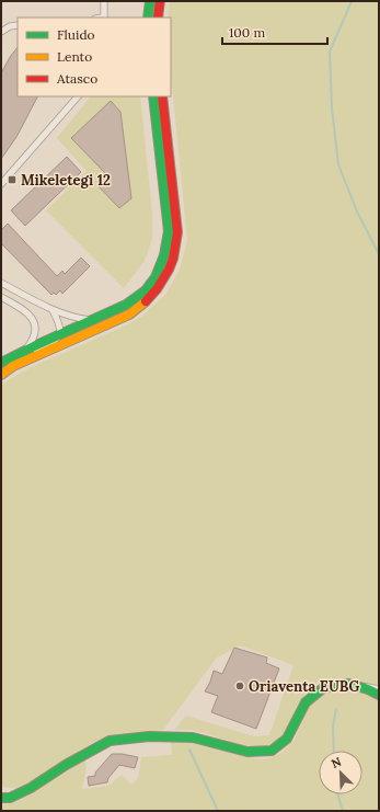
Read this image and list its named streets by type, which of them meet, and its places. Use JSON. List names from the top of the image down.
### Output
{
  "places": {
    "transit": ["Mikeletegi 12"],
    "other": ["Oriaventa EUBG"]
  },
  "legend": ["Fluido", "Lento", "Atasco"],
  "scale_bar": "100 m",
  "north": "top left"
}
